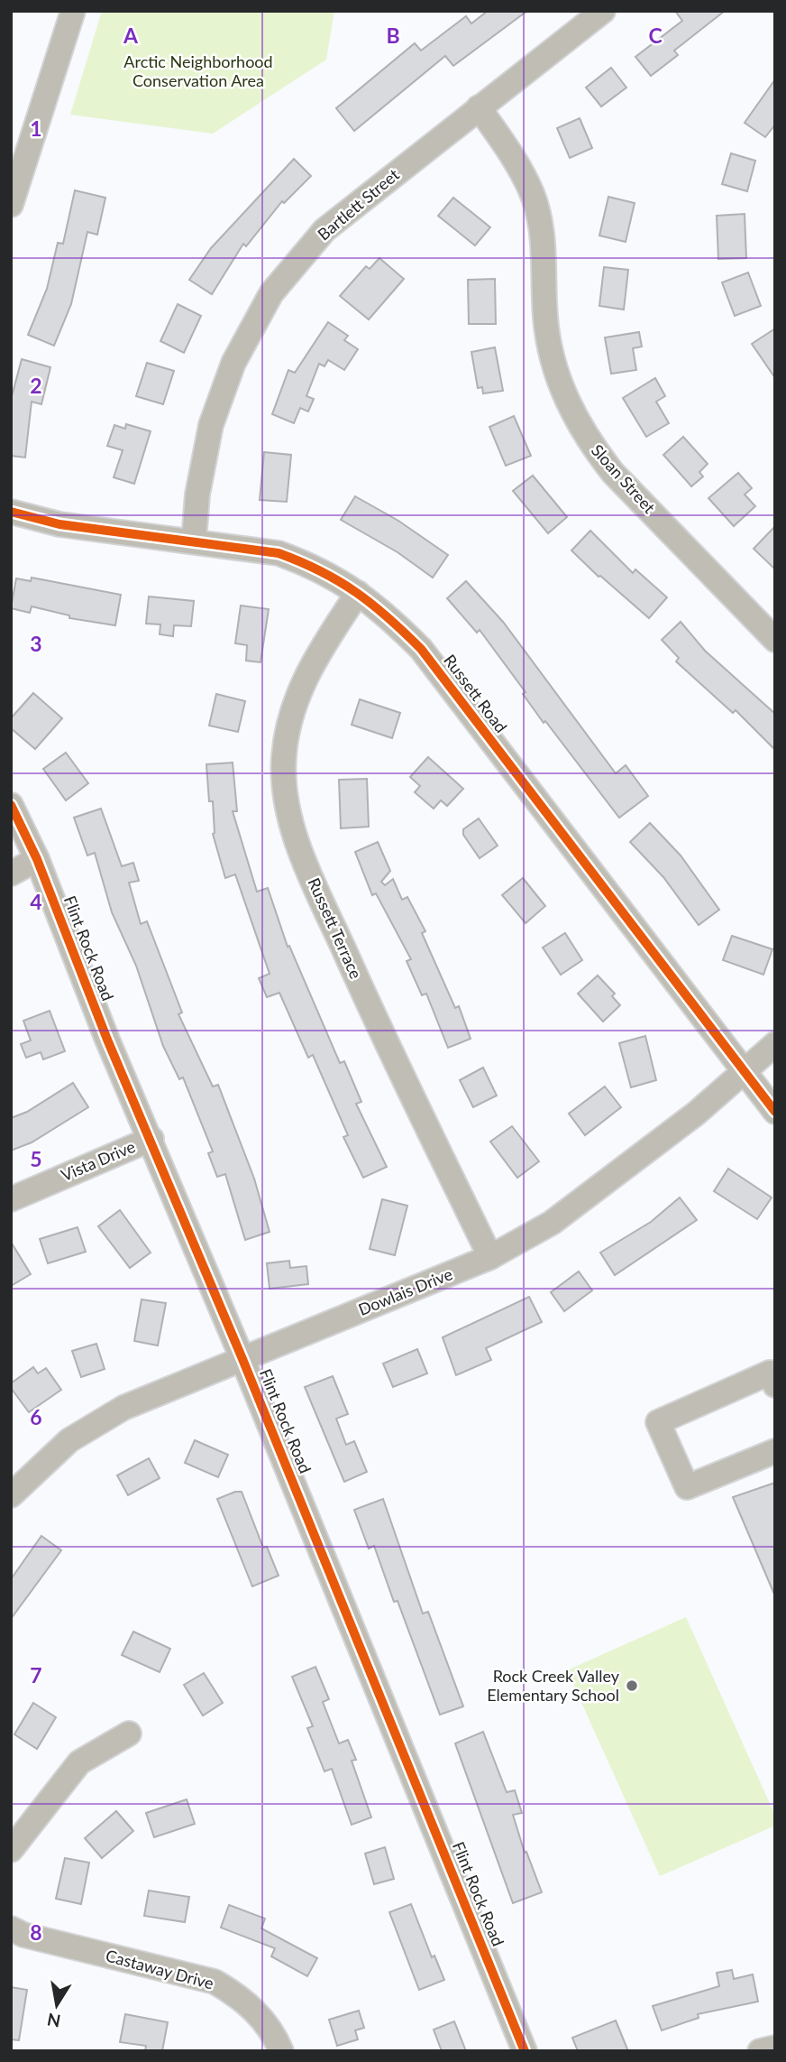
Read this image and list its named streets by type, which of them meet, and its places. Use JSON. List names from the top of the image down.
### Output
{
  "streets": {
    "street": [
      "Bartlett Street",
      "Sloan Street",
      "Russett Road",
      "Russett Terrace",
      "Flint Rock Road",
      "Vista Drive",
      "Dowlais Drive",
      "Castaway Drive"
    ]
  },
  "crossings": [
    ["Bartlett Street", "Sloan Street"],
    ["Bartlett Street", "Russett Road"],
    ["Russett Road", "Russett Terrace"],
    ["Russett Road", "Dowlais Drive"],
    ["Russett Terrace", "Dowlais Drive"],
    ["Flint Rock Road", "Vista Drive"],
    ["Flint Rock Road", "Dowlais Drive"]
  ],
  "parks": ["Arctic Neighborhood Conservation Area"],
  "places": ["Rock Creek Valley Elementary School"],
  "north": "bottom",
  "grid": {
    "columns": ["A", "B", "C"],
    "rows": [
      "1",
      "2",
      "3",
      "4",
      "5",
      "6",
      "7",
      "8"
    ]
  }
}
